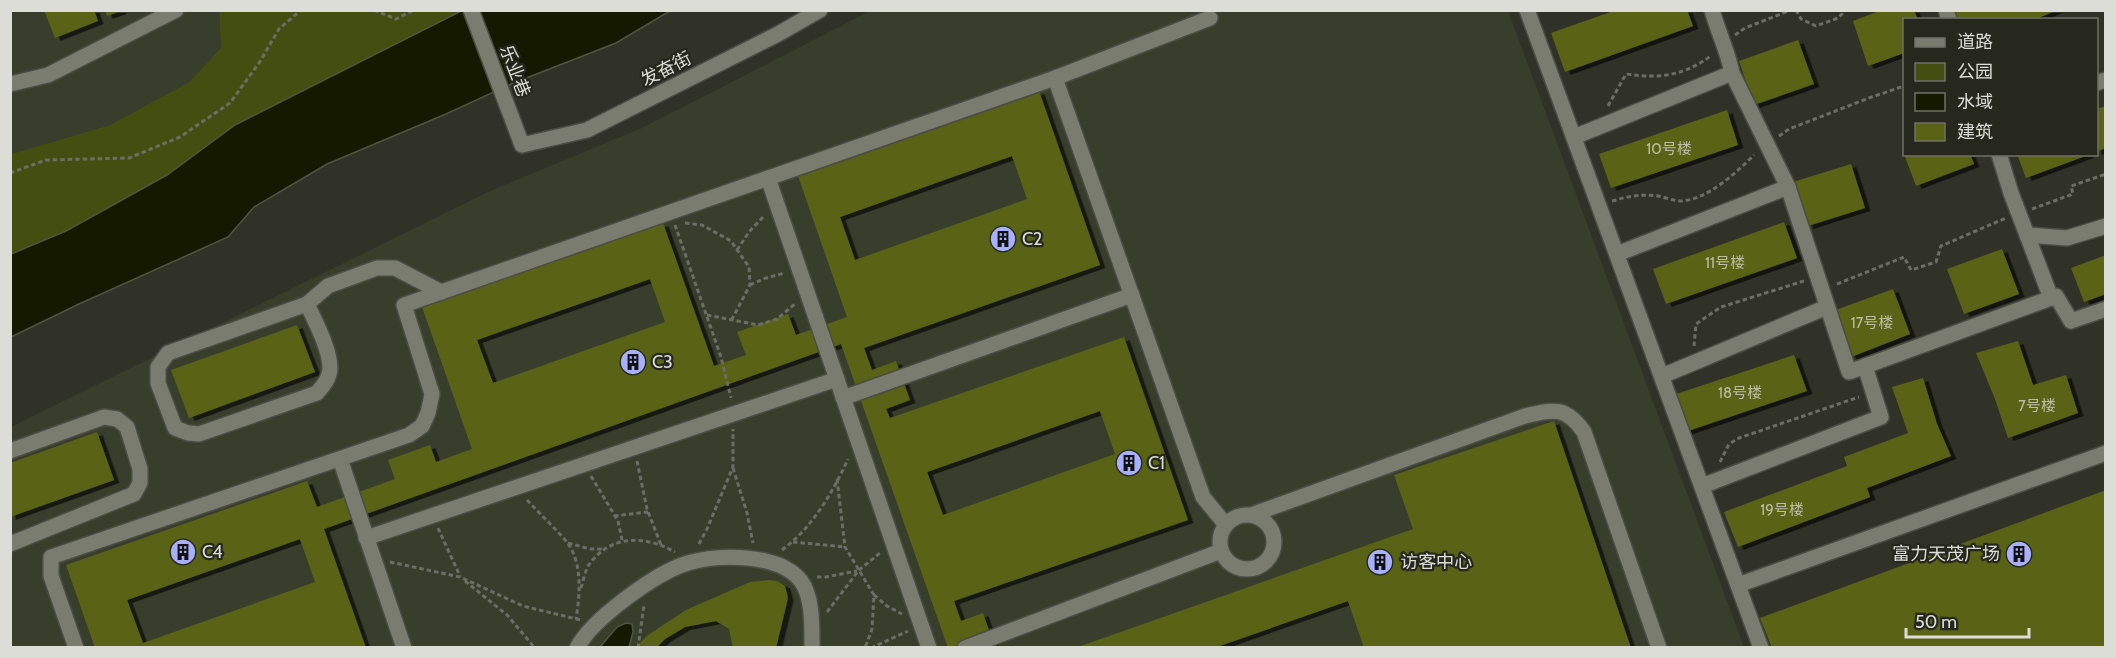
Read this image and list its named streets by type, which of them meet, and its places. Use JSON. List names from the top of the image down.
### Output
{
  "streets": {
    "street": ["发奋街", "乐业巷"]
  },
  "crossings": [
    ["发奋街", "乐业巷"]
  ],
  "places": {
    "building": [
      "C2",
      "C3",
      "C1",
      "C4",
      "富力天茂广场",
      "访客中心"
    ]
  },
  "house_numbers": [
    "10号楼",
    "11号楼",
    "17号楼",
    "18号楼",
    "7号楼",
    "19号楼"
  ],
  "legend": [
    "道路",
    "公园",
    "水域",
    "建筑"
  ],
  "scale_bar": "50 m"
}
